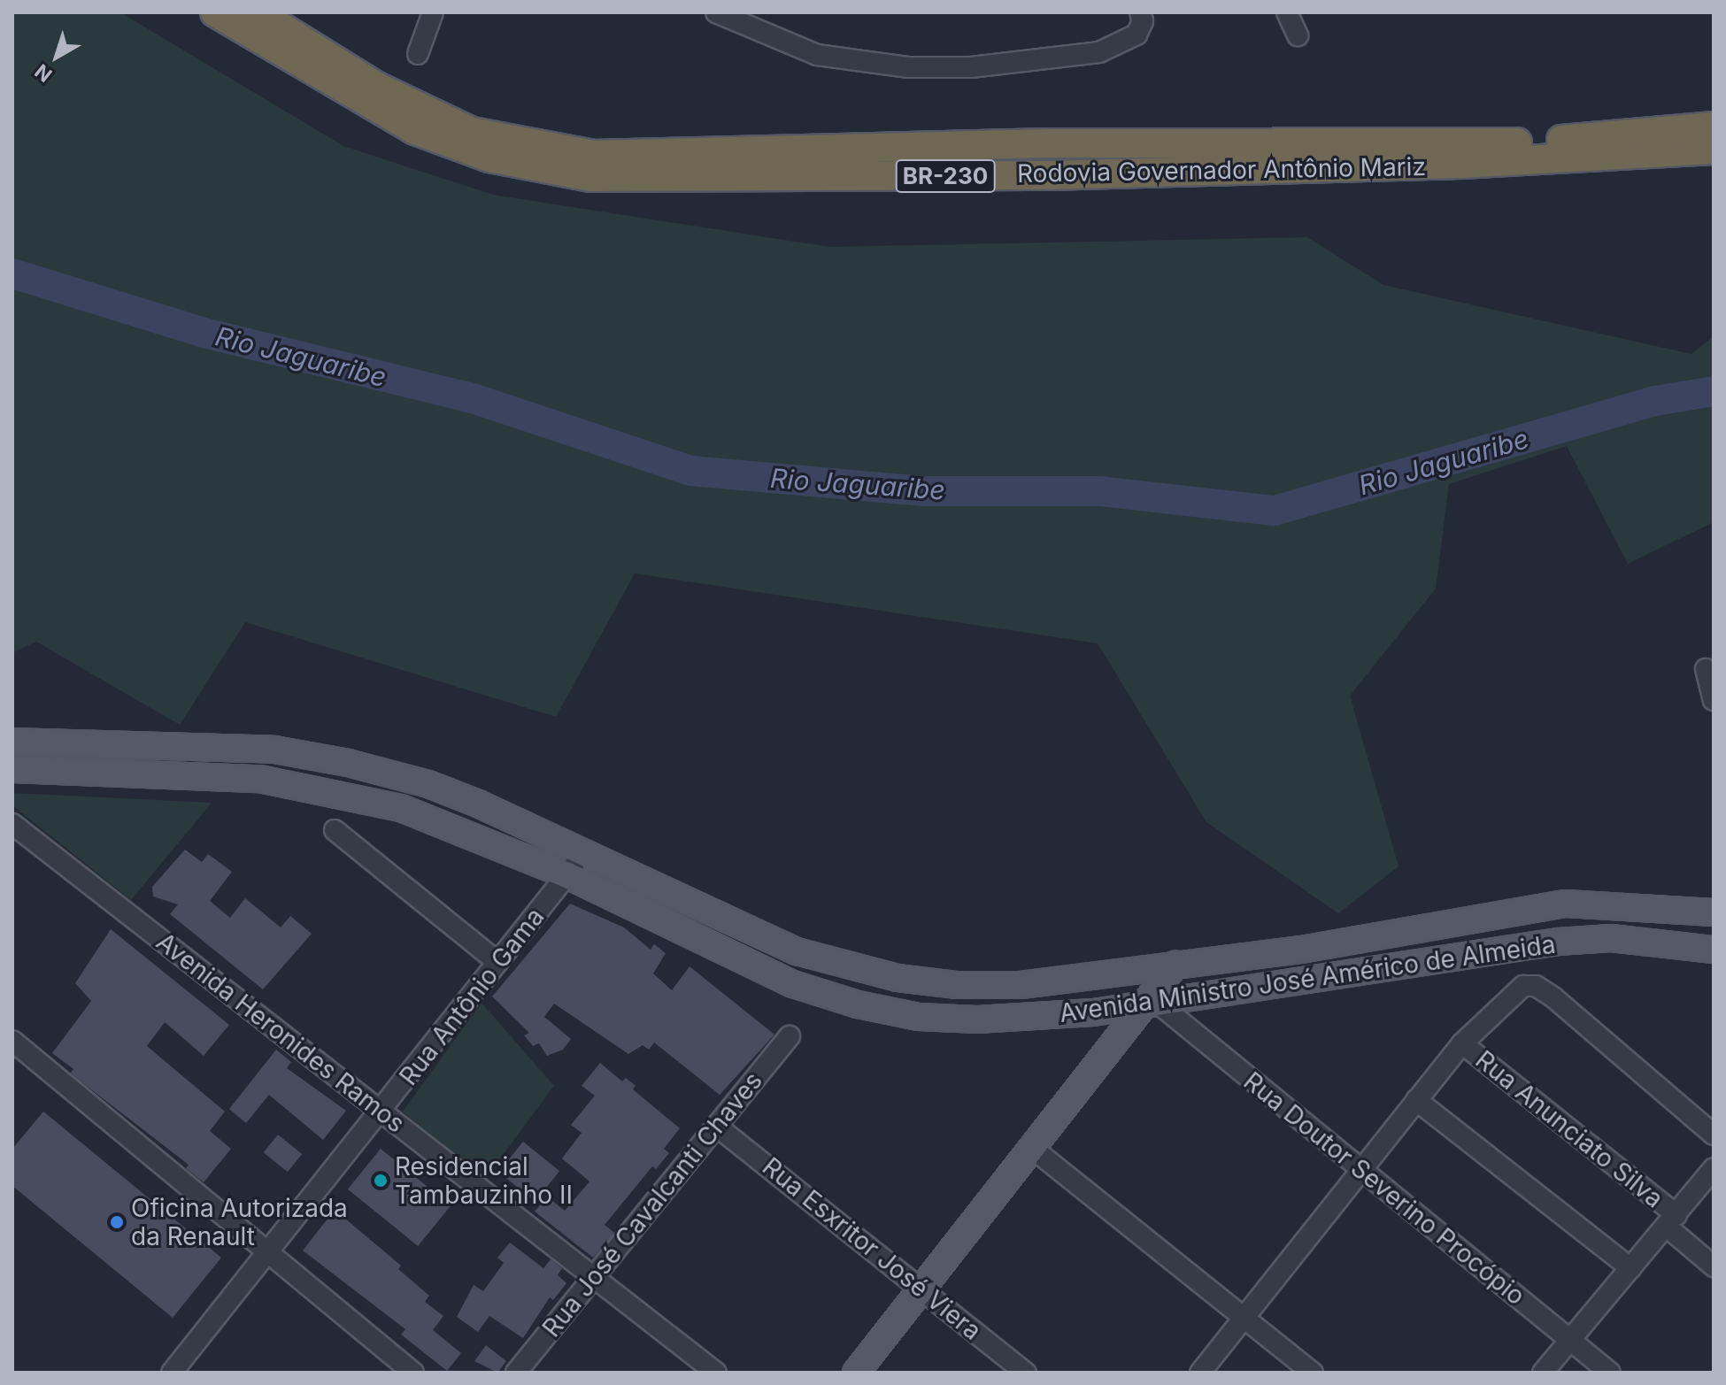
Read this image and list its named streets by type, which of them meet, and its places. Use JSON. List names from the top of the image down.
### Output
{
  "streets": {
    "highway": ["Rodovia Governador Antônio Mariz", "BR-230"],
    "main road": ["Avenida Ministro José Américo de Almeida"],
    "street": [
      "Rua Antônio Gama",
      "Avenida Heronides Ramos",
      "Rua Anunciato Silva",
      "Rua Doutor Severino Procópio",
      "Rua José Cavalcanti Chaves",
      "Rua Esxritor José Viera"
    ]
  },
  "crossings": [
    ["Avenida Ministro José Américo de Almeida", "Rua Antônio Gama"],
    ["Avenida Ministro José Américo de Almeida", "Rua Doutor Severino Procópio"],
    ["Rua Antônio Gama", "Avenida Heronides Ramos"],
    ["Avenida Heronides Ramos", "Rua José Cavalcanti Chaves"],
    ["Rua José Cavalcanti Chaves", "Rua Esxritor José Viera"]
  ],
  "water": ["Rio Jaguaribe"],
  "places": ["Residencial Tambauzinho II", "Oficina Autorizada da Renault"],
  "north": "bottom left"
}
